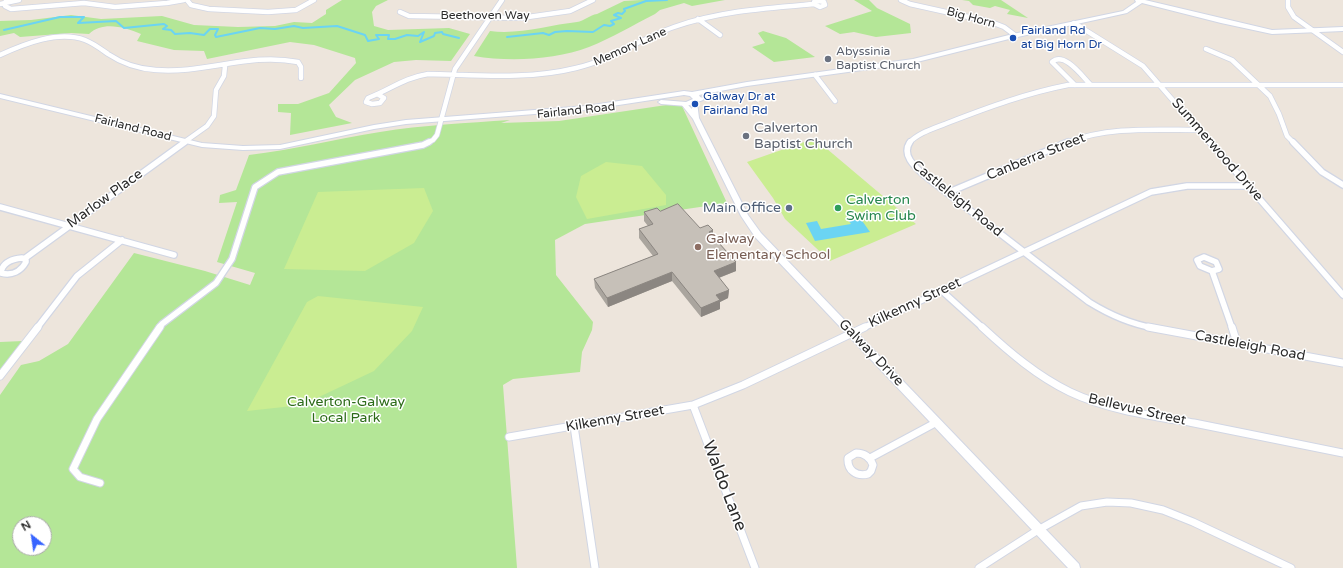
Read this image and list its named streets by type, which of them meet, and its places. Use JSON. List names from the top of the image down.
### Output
{
  "streets": {
    "main road": ["Fairland Road"],
    "street": [
      "Beethoven Way",
      "Big Horn",
      "Memory Lane",
      "Summerwood Drive",
      "Canberra Street",
      "Marlow Place",
      "Castleleigh Road",
      "Kilkenny Street",
      "Galway Drive",
      "Bellevue Street",
      "Waldo Lane"
    ]
  },
  "crossings": [
    ["Fairland Road", "Marlow Place"],
    ["Fairland Road", "Galway Drive"],
    ["Summerwood Drive", "Canberra Street"],
    ["Summerwood Drive", "Castleleigh Road"],
    ["Summerwood Drive", "Kilkenny Street"],
    ["Canberra Street", "Castleleigh Road"],
    ["Castleleigh Road", "Kilkenny Street"],
    ["Kilkenny Street", "Galway Drive"],
    ["Kilkenny Street", "Bellevue Street"],
    ["Kilkenny Street", "Waldo Lane"]
  ],
  "parks": ["Calverton-Galway Local Park"],
  "places": [
    "Fairland Rd at Big Horn Dr",
    "Abyssinia Baptist Church",
    "Galway Dr at Fairland Rd",
    "Calverton Baptist Church",
    "Main Office",
    "Calverton Swim Club",
    "Galway Elementary School"
  ],
  "north": "top left"
}
